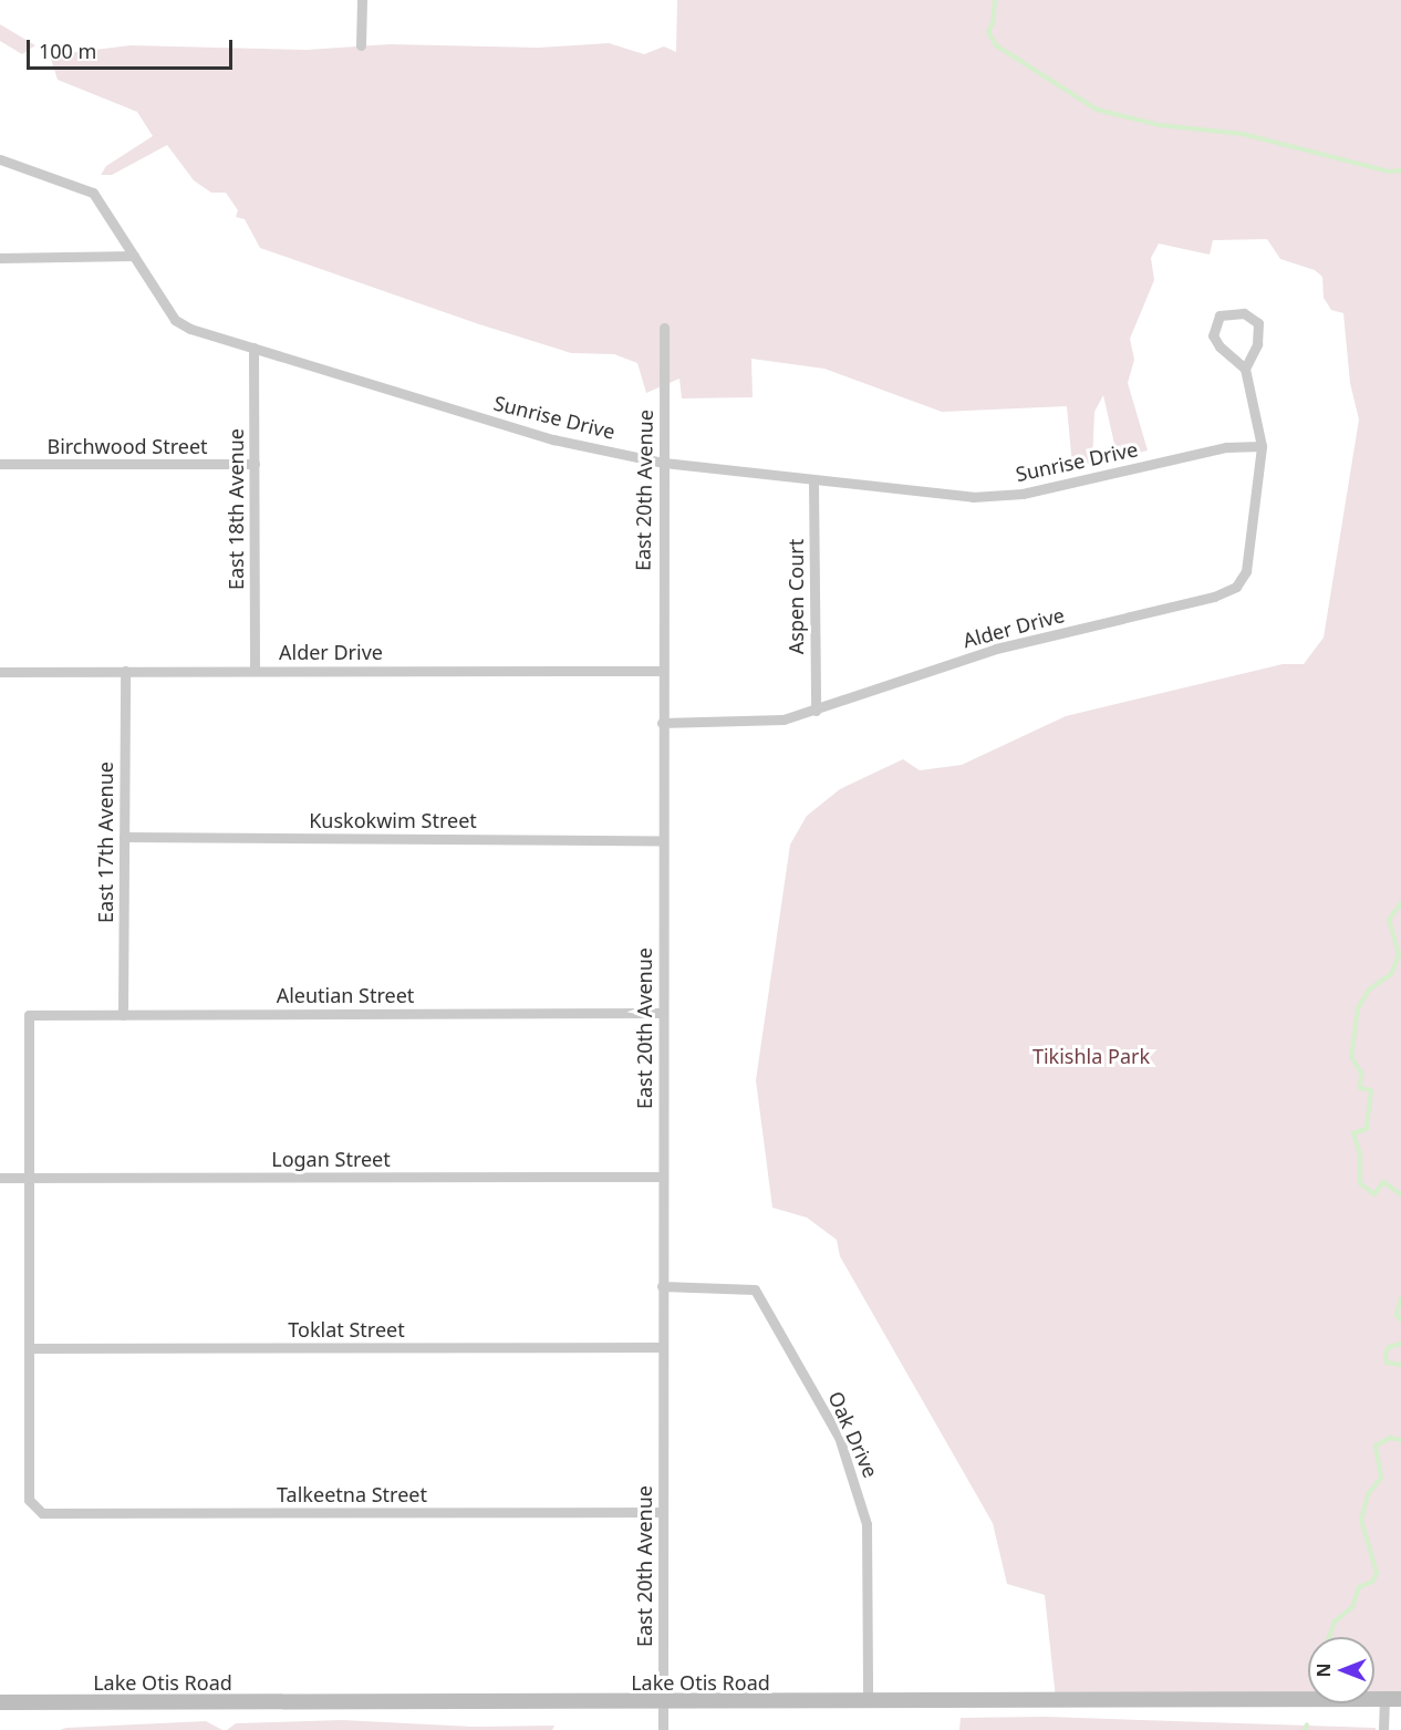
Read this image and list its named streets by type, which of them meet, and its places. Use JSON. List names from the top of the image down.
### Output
{
  "streets": {
    "main road": ["Lake Otis Road"],
    "street": [
      "Sunrise Drive",
      "Birchwood Street",
      "East 20th Avenue",
      "East 18th Avenue",
      "Aspen Court",
      "Alder Drive",
      "Kuskokwim Street",
      "East 17th Avenue",
      "Aleutian Street",
      "Logan Street",
      "Toklat Street",
      "Oak Drive",
      "Talkeetna Street"
    ]
  },
  "crossings": [
    ["Sunrise Drive", "East 20th Avenue"],
    ["Sunrise Drive", "East 18th Avenue"],
    ["Sunrise Drive", "Aspen Court"],
    ["Sunrise Drive", "Alder Drive"],
    ["Birchwood Street", "East 18th Avenue"],
    ["East 20th Avenue", "Alder Drive"],
    ["East 20th Avenue", "Kuskokwim Street"],
    ["East 20th Avenue", "Aleutian Street"],
    ["East 20th Avenue", "Logan Street"],
    ["East 20th Avenue", "Toklat Street"],
    ["East 20th Avenue", "Oak Drive"],
    ["East 20th Avenue", "Talkeetna Street"],
    ["East 20th Avenue", "Lake Otis Road"],
    ["East 18th Avenue", "Alder Drive"],
    ["Aspen Court", "Alder Drive"],
    ["Alder Drive", "East 17th Avenue"],
    ["Kuskokwim Street", "East 17th Avenue"],
    ["East 17th Avenue", "Aleutian Street"],
    ["Aleutian Street", "Logan Street"],
    ["Toklat Street", "Talkeetna Street"],
    ["Oak Drive", "Lake Otis Road"]
  ],
  "parks": ["Tikishla Park"],
  "scale_bar": "100 m",
  "north": "left"
}
